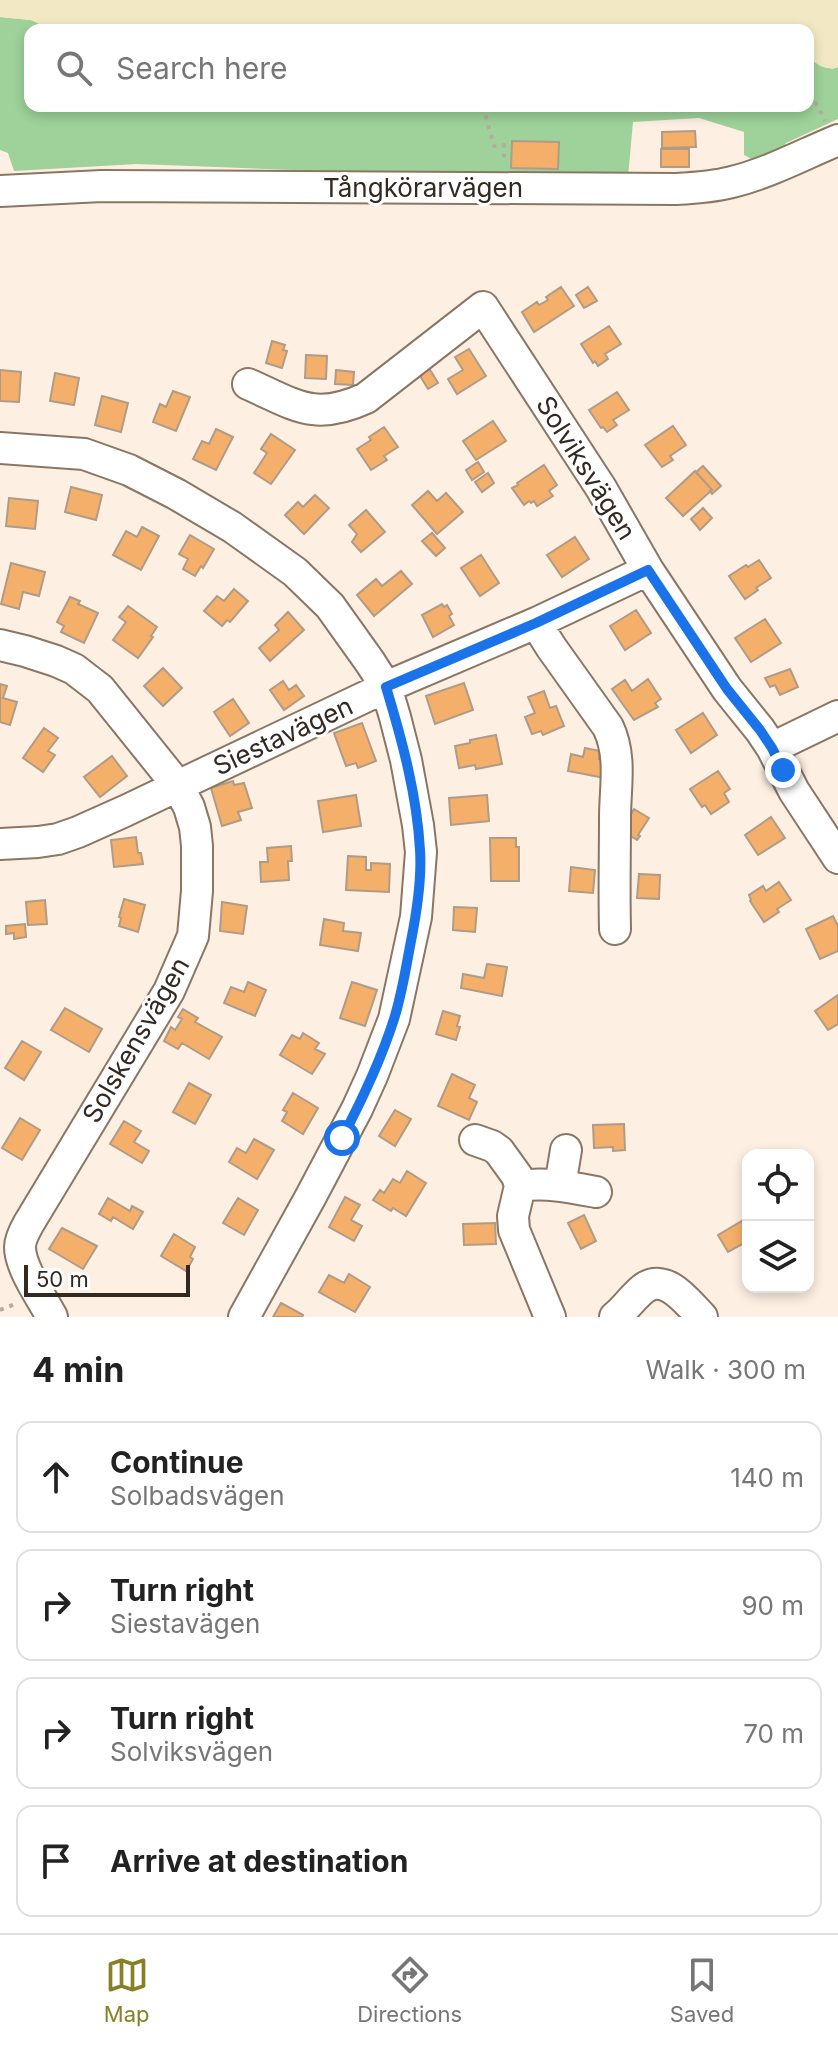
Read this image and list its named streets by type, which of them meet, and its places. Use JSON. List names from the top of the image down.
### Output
{
  "streets": {
    "street": [
      "Tångkörarvägen",
      "Solviksvägen",
      "Siestavägen",
      "Solskensvägen"
    ]
  },
  "crossings": [
    ["Solviksvägen", "Siestavägen"],
    ["Siestavägen", "Solskensvägen"]
  ],
  "scale_bar": "50 m",
  "page": {
    "search": "Search here",
    "scale": "50 m",
    "heading": ["4 min", "Walk · 300 m"],
    "list": [
      ["Continue", "Solbadsvägen", "140 m"],
      ["Turn right", "Siestavägen", "90 m"],
      ["Turn right", "Solviksvägen", "70 m"],
      "Arrive at destination"
    ],
    "nav": ["Map", "Directions", "Saved"]
  }
}
